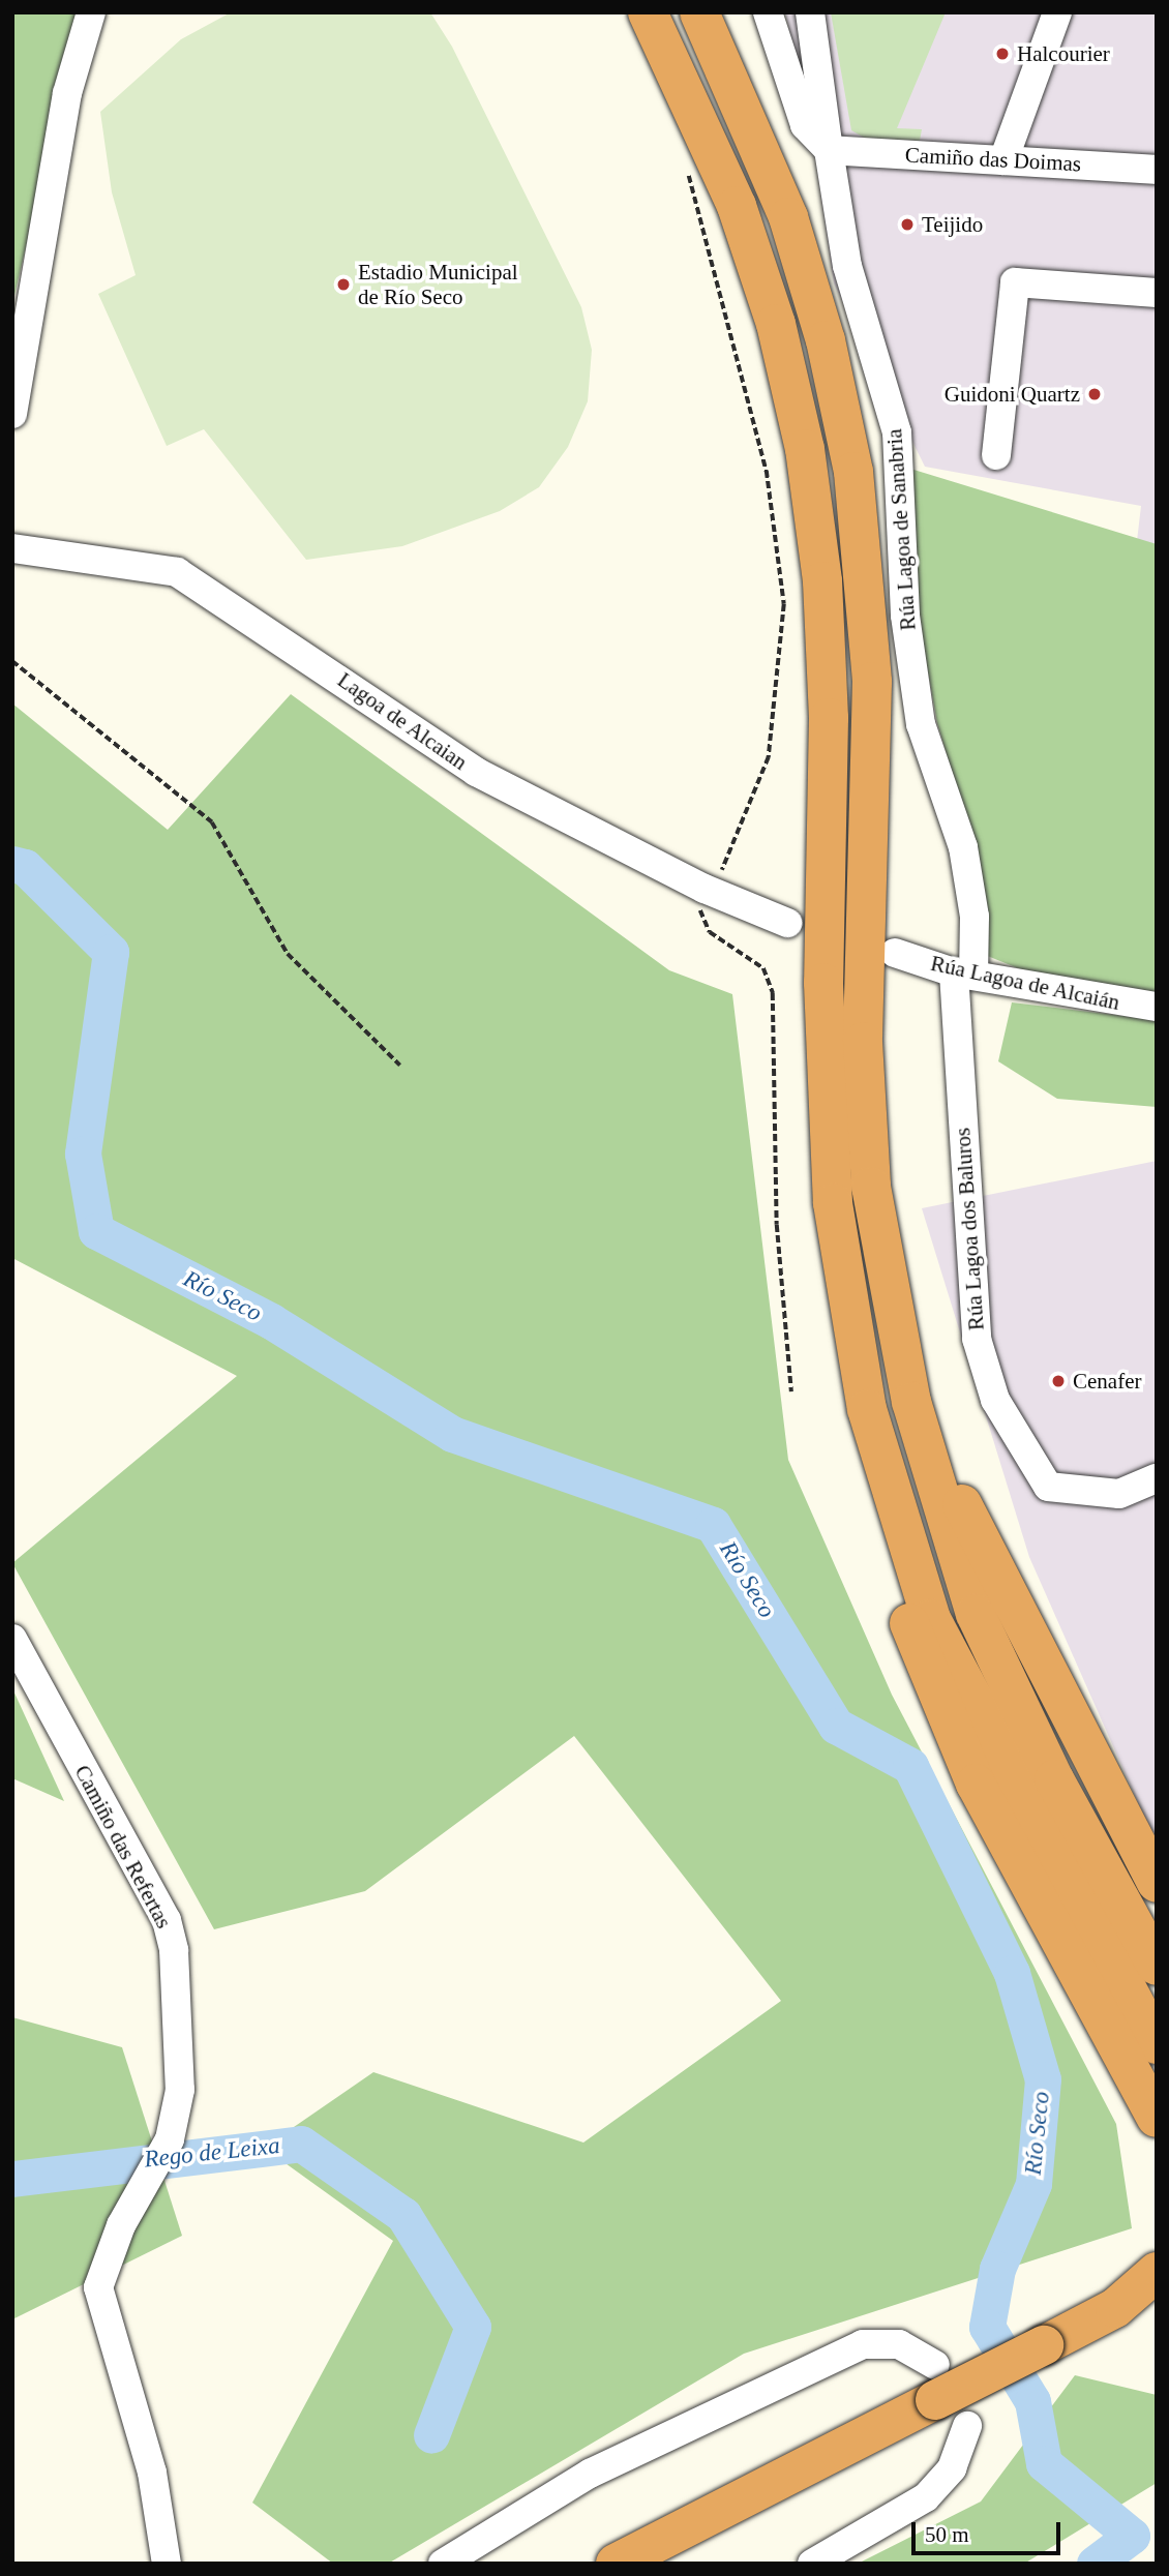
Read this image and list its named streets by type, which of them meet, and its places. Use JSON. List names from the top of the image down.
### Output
{
  "streets": {
    "street": [
      "Camiño das Doimas",
      "Rúa Lagoa de Sanabria",
      "Lagoa de Alcaian",
      "Rúa Lagoa de Alcaián",
      "Rúa Lagoa dos Baluros",
      "Camiño das Refertas"
    ]
  },
  "crossings": [
    ["Camiño das Doimas", "Rúa Lagoa de Sanabria"],
    ["Rúa Lagoa de Sanabria", "Rúa Lagoa de Alcaián"],
    ["Rúa Lagoa de Sanabria", "Rúa Lagoa dos Baluros"],
    ["Rúa Lagoa de Alcaián", "Rúa Lagoa dos Baluros"]
  ],
  "water": ["Río Seco", "Rego de Leixa"],
  "places": [
    "Halcourier",
    "Teijido",
    "Estadio Municipal de Río Seco",
    "Guidoni Quartz",
    "Cenafer"
  ],
  "scale_bar": "50 m"
}
